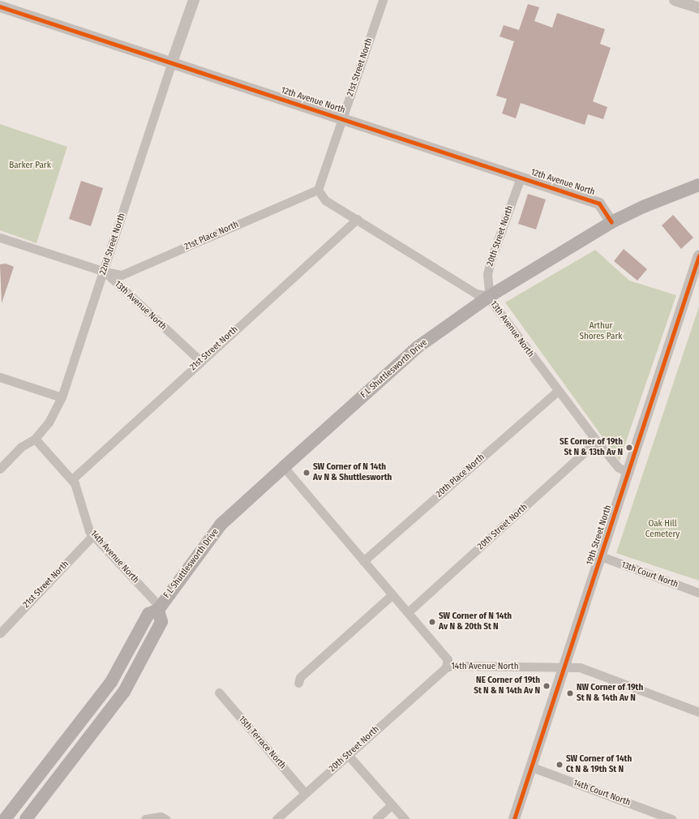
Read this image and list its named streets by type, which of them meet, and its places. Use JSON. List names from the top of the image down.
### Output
{
  "streets": {
    "main road": ["F L Shuttlesworth Drive"],
    "street": [
      "21st Street North",
      "12th Avenue North",
      "21st Place North",
      "20th Street North",
      "22nd Street North",
      "13th Avenue North",
      "20th Place North",
      "19th Street North",
      "14th Avenue North",
      "13th Court North",
      "15th Terrace North",
      "14th Court North"
    ]
  },
  "crossings": [
    ["21st Street North", "12th Avenue North"],
    ["21st Street North", "21st Place North"],
    ["21st Street North", "13th Avenue North"],
    ["21st Street North", "14th Avenue North"],
    ["12th Avenue North", "20th Street North"],
    ["12th Avenue North", "22nd Street North"],
    ["12th Avenue North", "F L Shuttlesworth Drive"],
    ["21st Place North", "22nd Street North"],
    ["21st Place North", "13th Avenue North"],
    ["20th Street North", "13th Avenue North"],
    ["20th Street North", "F L Shuttlesworth Drive"],
    ["20th Street North", "14th Avenue North"],
    ["20th Street North", "15th Terrace North"],
    ["22nd Street North", "13th Avenue North"],
    ["22nd Street North", "14th Avenue North"],
    ["13th Avenue North", "F L Shuttlesworth Drive"],
    ["13th Avenue North", "20th Place North"],
    ["13th Avenue North", "19th Street North"],
    ["F L Shuttlesworth Drive", "14th Avenue North"],
    ["20th Place North", "14th Avenue North"],
    ["19th Street North", "14th Avenue North"],
    ["19th Street North", "13th Court North"],
    ["19th Street North", "14th Court North"]
  ],
  "parks": ["Barker Park", "Arthur Shores Park", "Oak Hill Cemetery"],
  "places": [
    "SE Corner of 19th St N & 13th Av N",
    "SW Corner of N 14th Av N & Shuttlesworth",
    "SW Corner of N 14th Av N & 20th St N",
    "NE Corner of 19th St N & N 14th Av N",
    "NW Corner of 19th St N & 14th Av N",
    "SW Corner of 14th Ct N & 19th St N"
  ]
}
